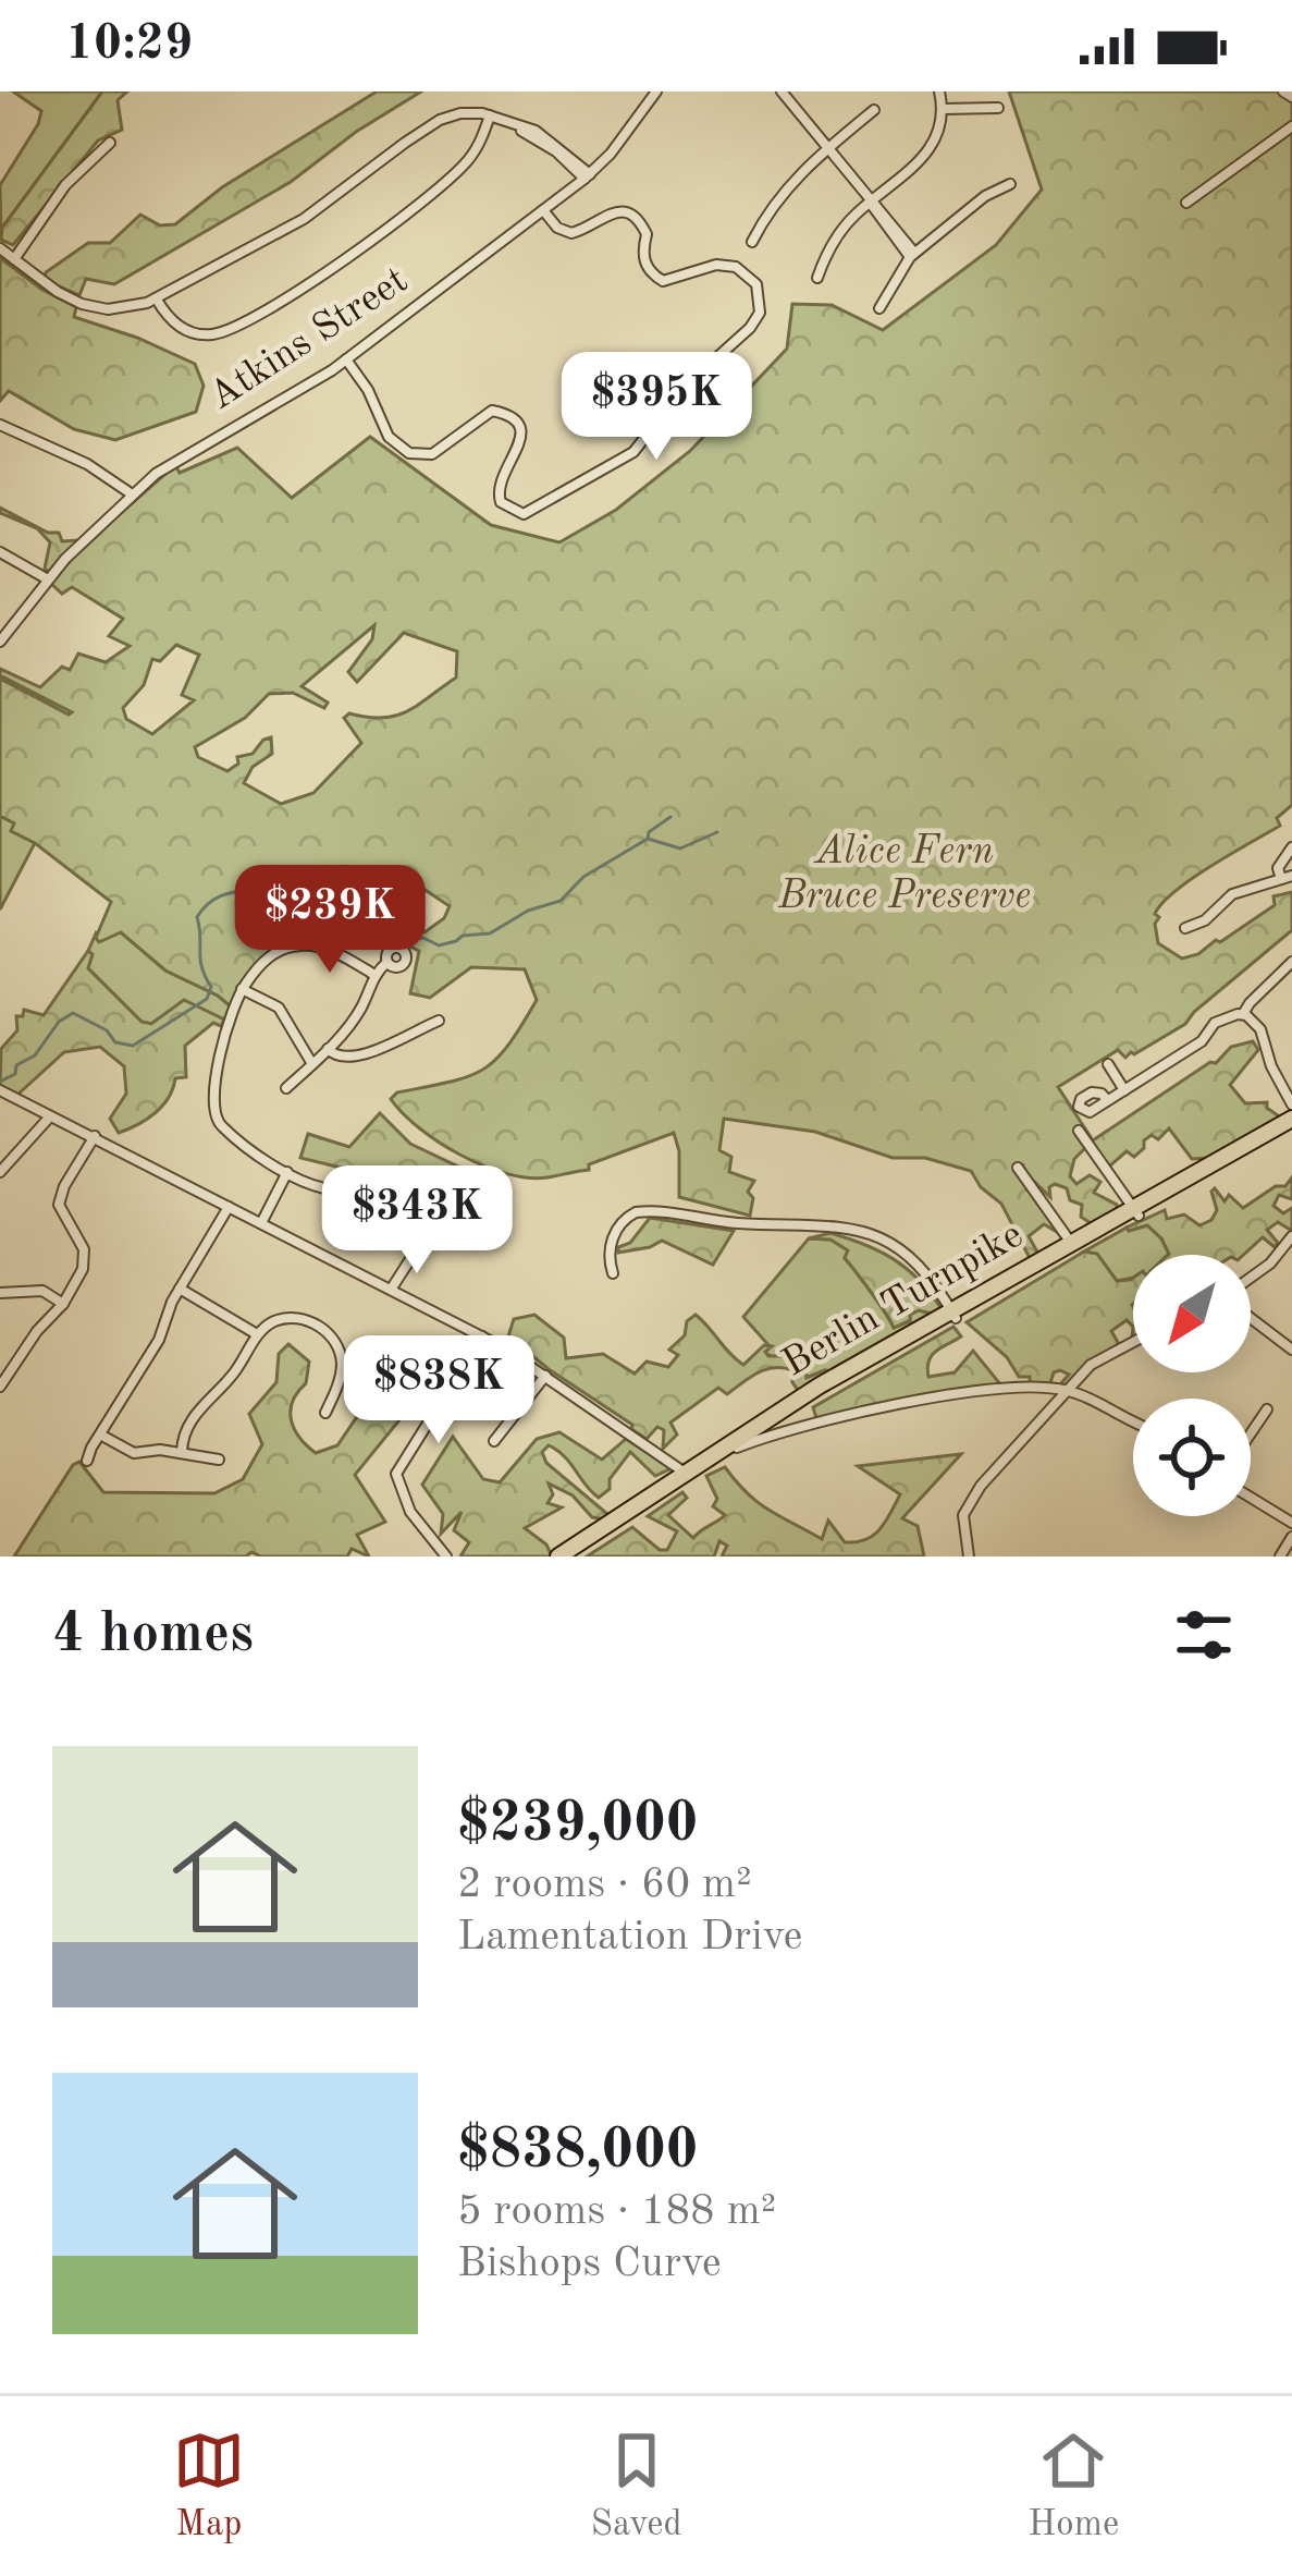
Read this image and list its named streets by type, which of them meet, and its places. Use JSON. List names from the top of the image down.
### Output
{
  "streets": {
    "highway": ["Berlin Turnpike"],
    "street": ["Atkins Street"]
  },
  "parks": ["Alice Fern Bruce Preserve"],
  "north": "bottom left",
  "page": {
    "status": "10:29",
    "price": [
      "$395K",
      "$239K",
      "$343K",
      "$838K"
    ],
    "heading": "4 homes",
    "list": [
      {
        "name": "$239,000",
        "note": "2 rooms · 60 m² · Lamentation Drive"
      },
      {
        "name": "$838,000",
        "note": "5 rooms · 188 m² · Bishops Curve"
      }
    ],
    "tabs": ["Map", "Saved", "Home"]
  }
}
